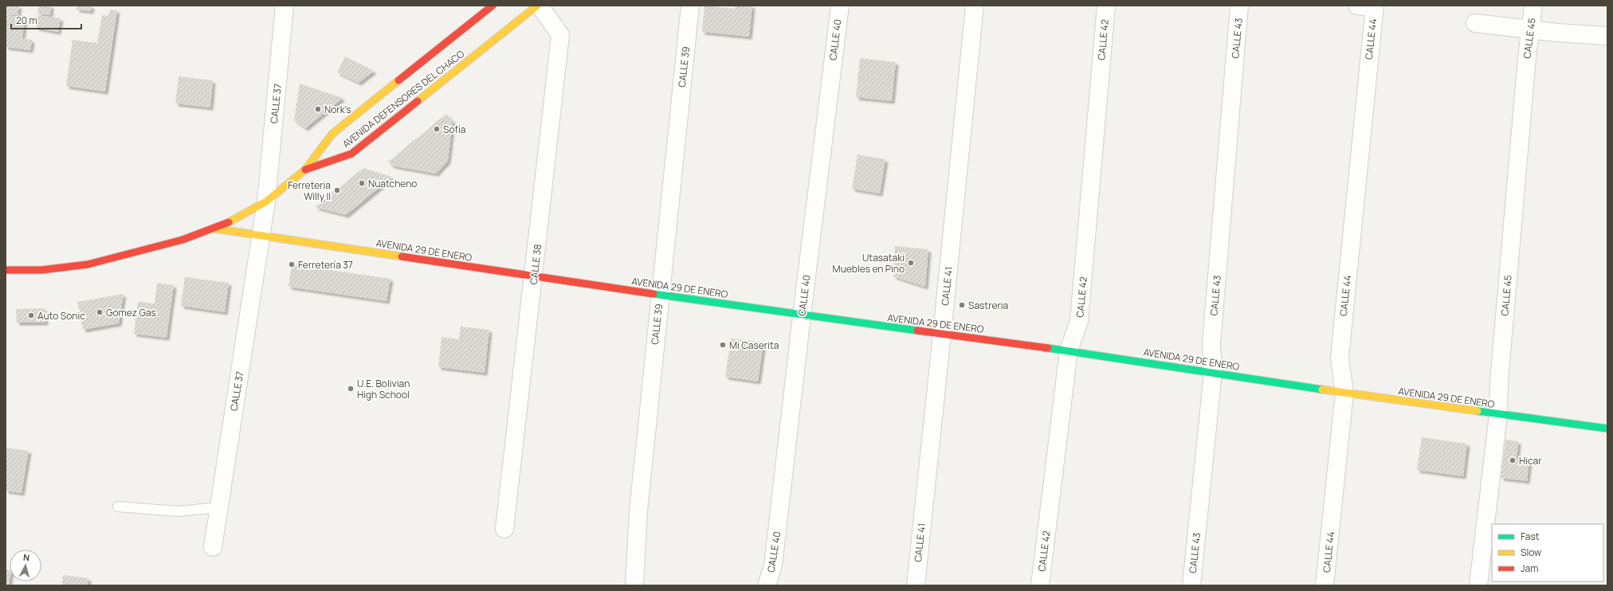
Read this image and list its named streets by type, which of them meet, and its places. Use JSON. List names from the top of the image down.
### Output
{
  "streets": {
    "street": [
      "CALLE 43",
      "CALLE 45",
      "CALLE 44",
      "CALLE 40",
      "CALLE 42",
      "CALLE 39",
      "AVENIDA DEFENSORES DEL CHACO",
      "CALLE 37",
      "AVENIDA 29 DE ENERO",
      "CALLE 38",
      "CALLE 41"
    ]
  },
  "crossings": [
    ["CALLE 43", "AVENIDA 29 DE ENERO"],
    ["CALLE 45", "AVENIDA 29 DE ENERO"],
    ["CALLE 44", "AVENIDA 29 DE ENERO"],
    ["CALLE 40", "AVENIDA 29 DE ENERO"],
    ["CALLE 42", "AVENIDA 29 DE ENERO"],
    ["CALLE 39", "AVENIDA 29 DE ENERO"],
    ["CALLE 37", "AVENIDA 29 DE ENERO"],
    ["AVENIDA 29 DE ENERO", "CALLE 38"],
    ["AVENIDA 29 DE ENERO", "CALLE 41"]
  ],
  "places": [
    "Nork's",
    "Sofía",
    "Nuatcheno",
    "Ferreteria Willy II",
    "Utasataki Muebles en Pino",
    "Ferretería 37",
    "Sastreria",
    "Gomez Gas",
    "Auto Sonic",
    "Mi Caserita",
    "U.E. Bolivian High School",
    "Hicar"
  ],
  "legend": ["Fast", "Slow", "Jam"],
  "scale_bar": "20 m",
  "north": "top"
}
